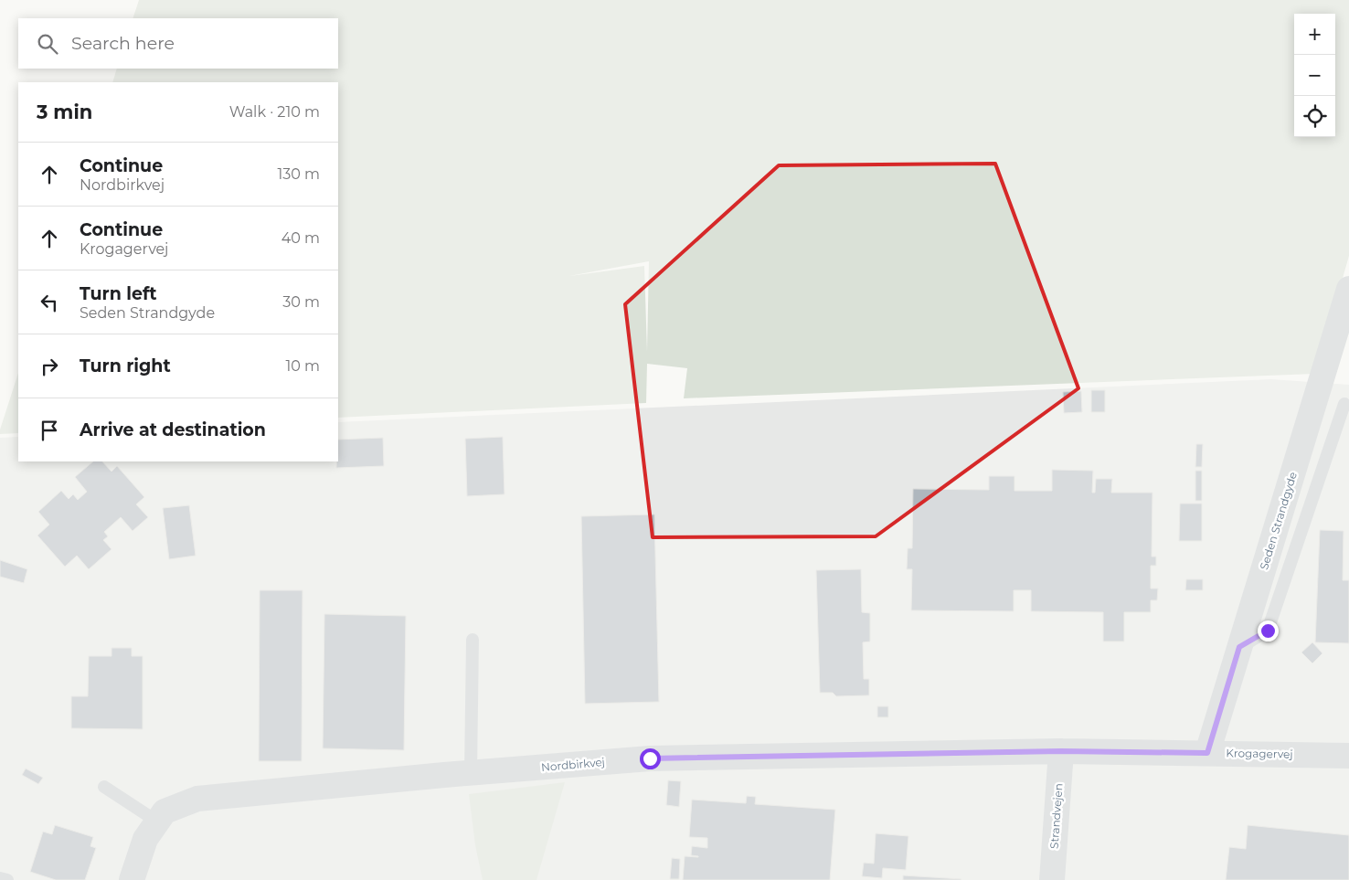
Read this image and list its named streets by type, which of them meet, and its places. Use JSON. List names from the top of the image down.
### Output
{
  "streets": {
    "street": [
      "Seden Strandgyde",
      "Krogagervej",
      "Nordbirkvej",
      "Strandvejen"
    ]
  },
  "crossings": [
    ["Seden Strandgyde", "Krogagervej"],
    ["Krogagervej", "Nordbirkvej"],
    ["Krogagervej", "Strandvejen"],
    ["Nordbirkvej", "Strandvejen"]
  ],
  "page": {
    "map_buttons": ["+", "−"],
    "search": "Search here",
    "heading": ["3 min", "Walk · 210 m"],
    "list": [
      ["Continue", "Nordbirkvej", "130 m"],
      ["Continue", "Krogagervej", "40 m"],
      ["Turn left", "Seden Strandgyde", "30 m"],
      ["Turn right", "10 m"],
      "Arrive at destination"
    ]
  }
}
